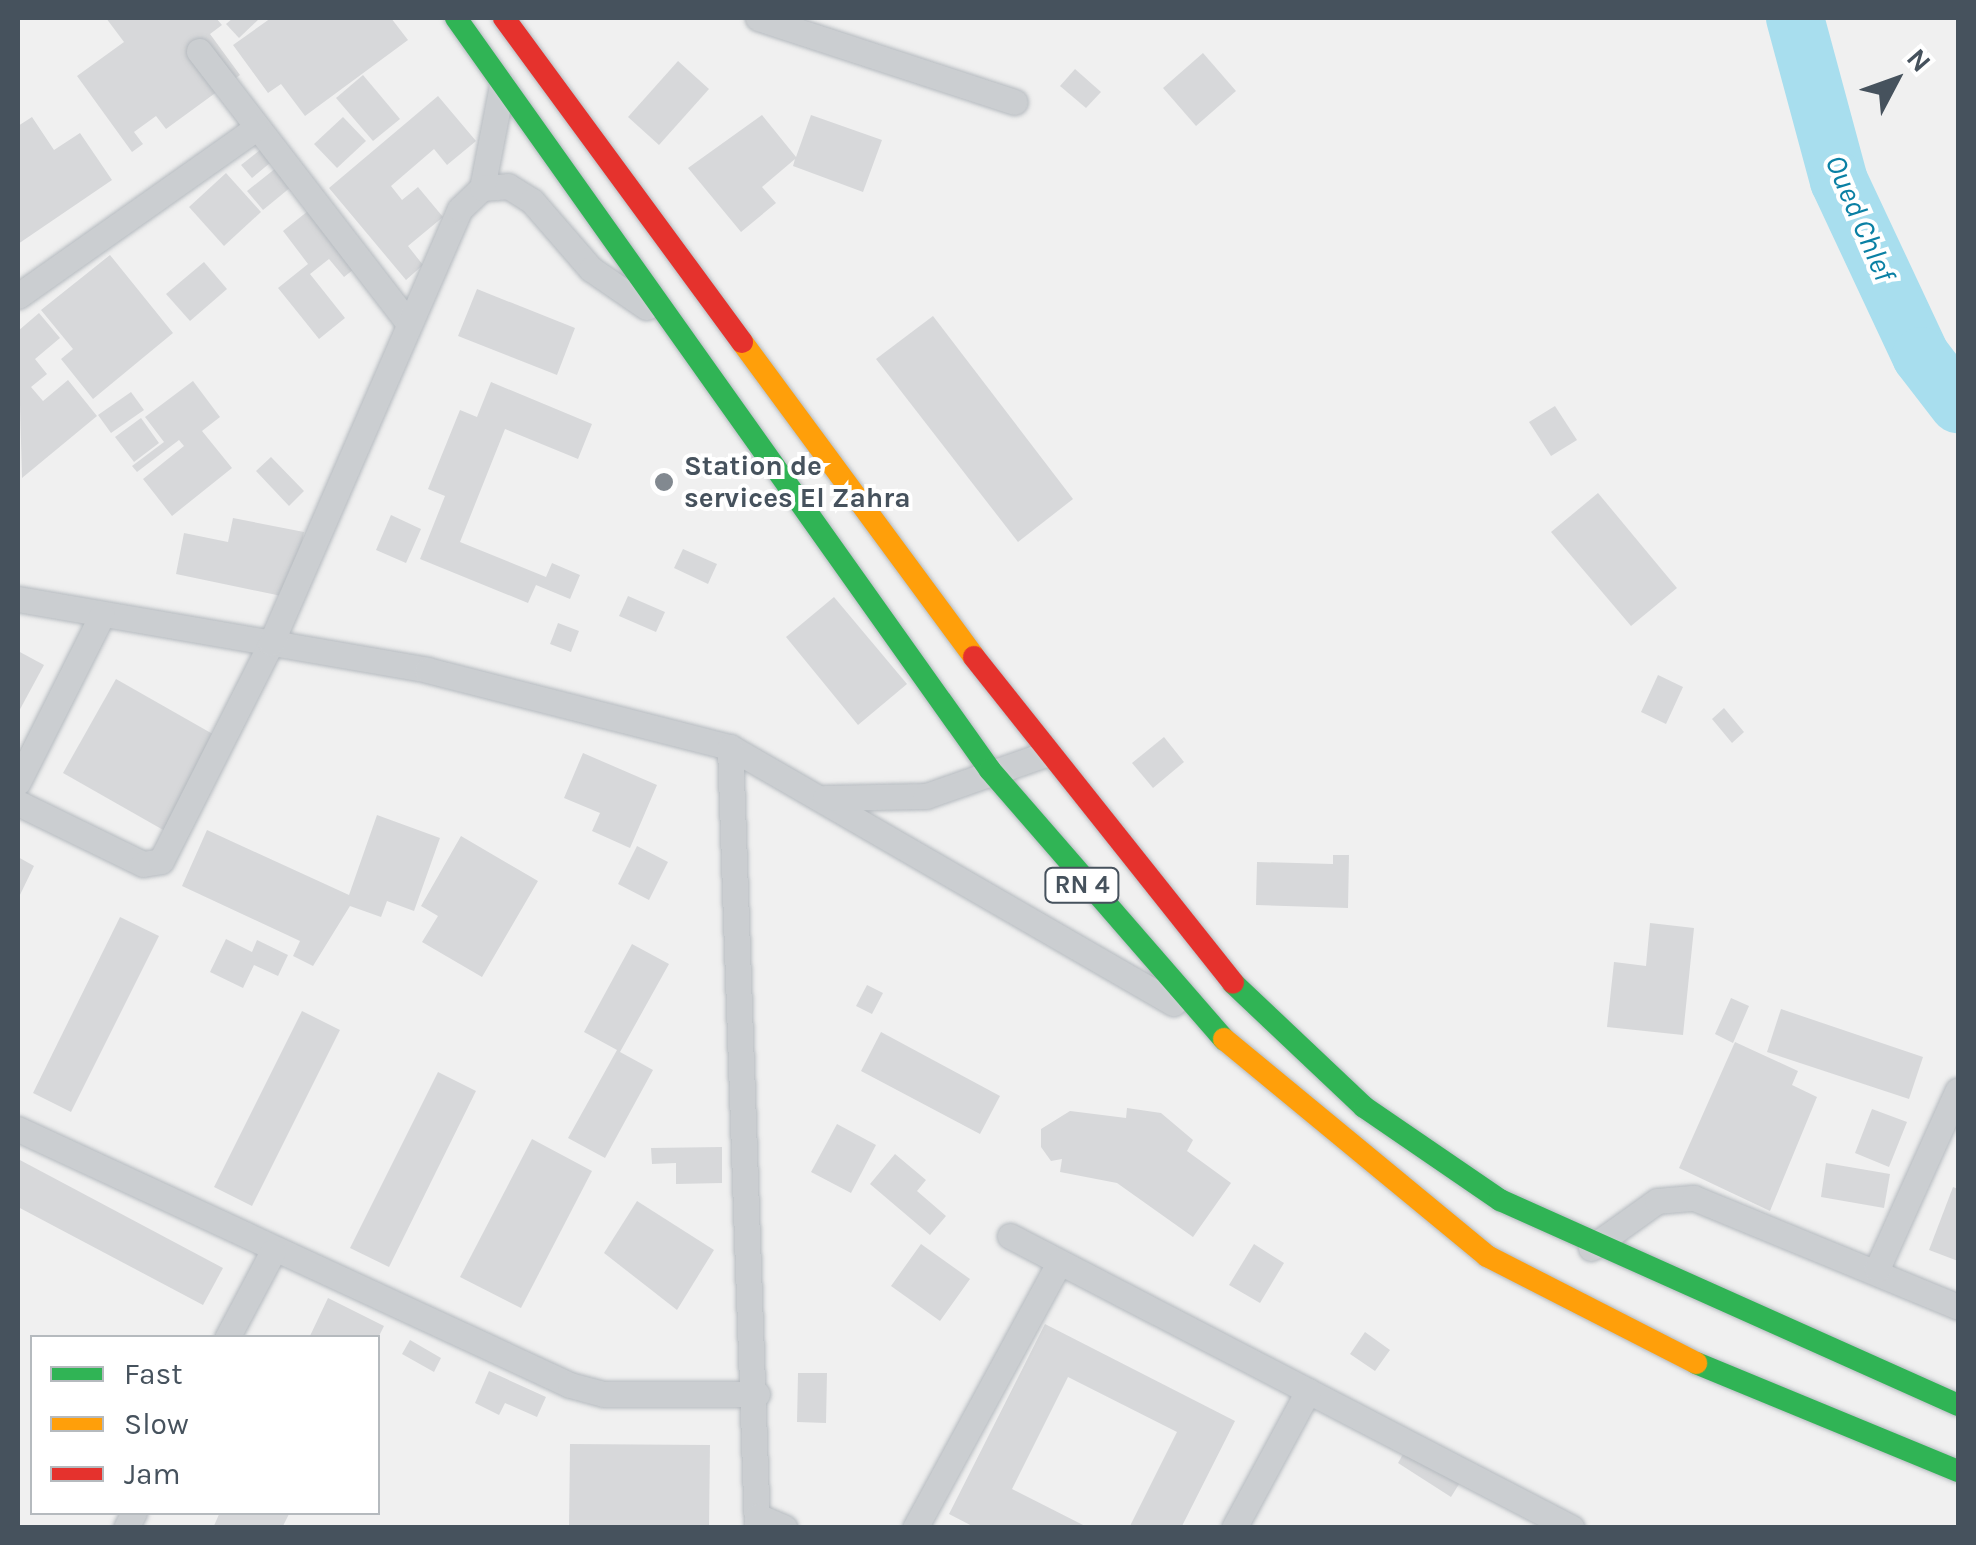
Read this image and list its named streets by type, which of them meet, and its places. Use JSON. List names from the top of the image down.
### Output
{
  "streets": {
    "highway": ["RN 4"]
  },
  "water": ["Oued Chlef"],
  "places": ["Station de services El Zahra"],
  "legend": ["Fast", "Slow", "Jam"],
  "north": "top right"
}
